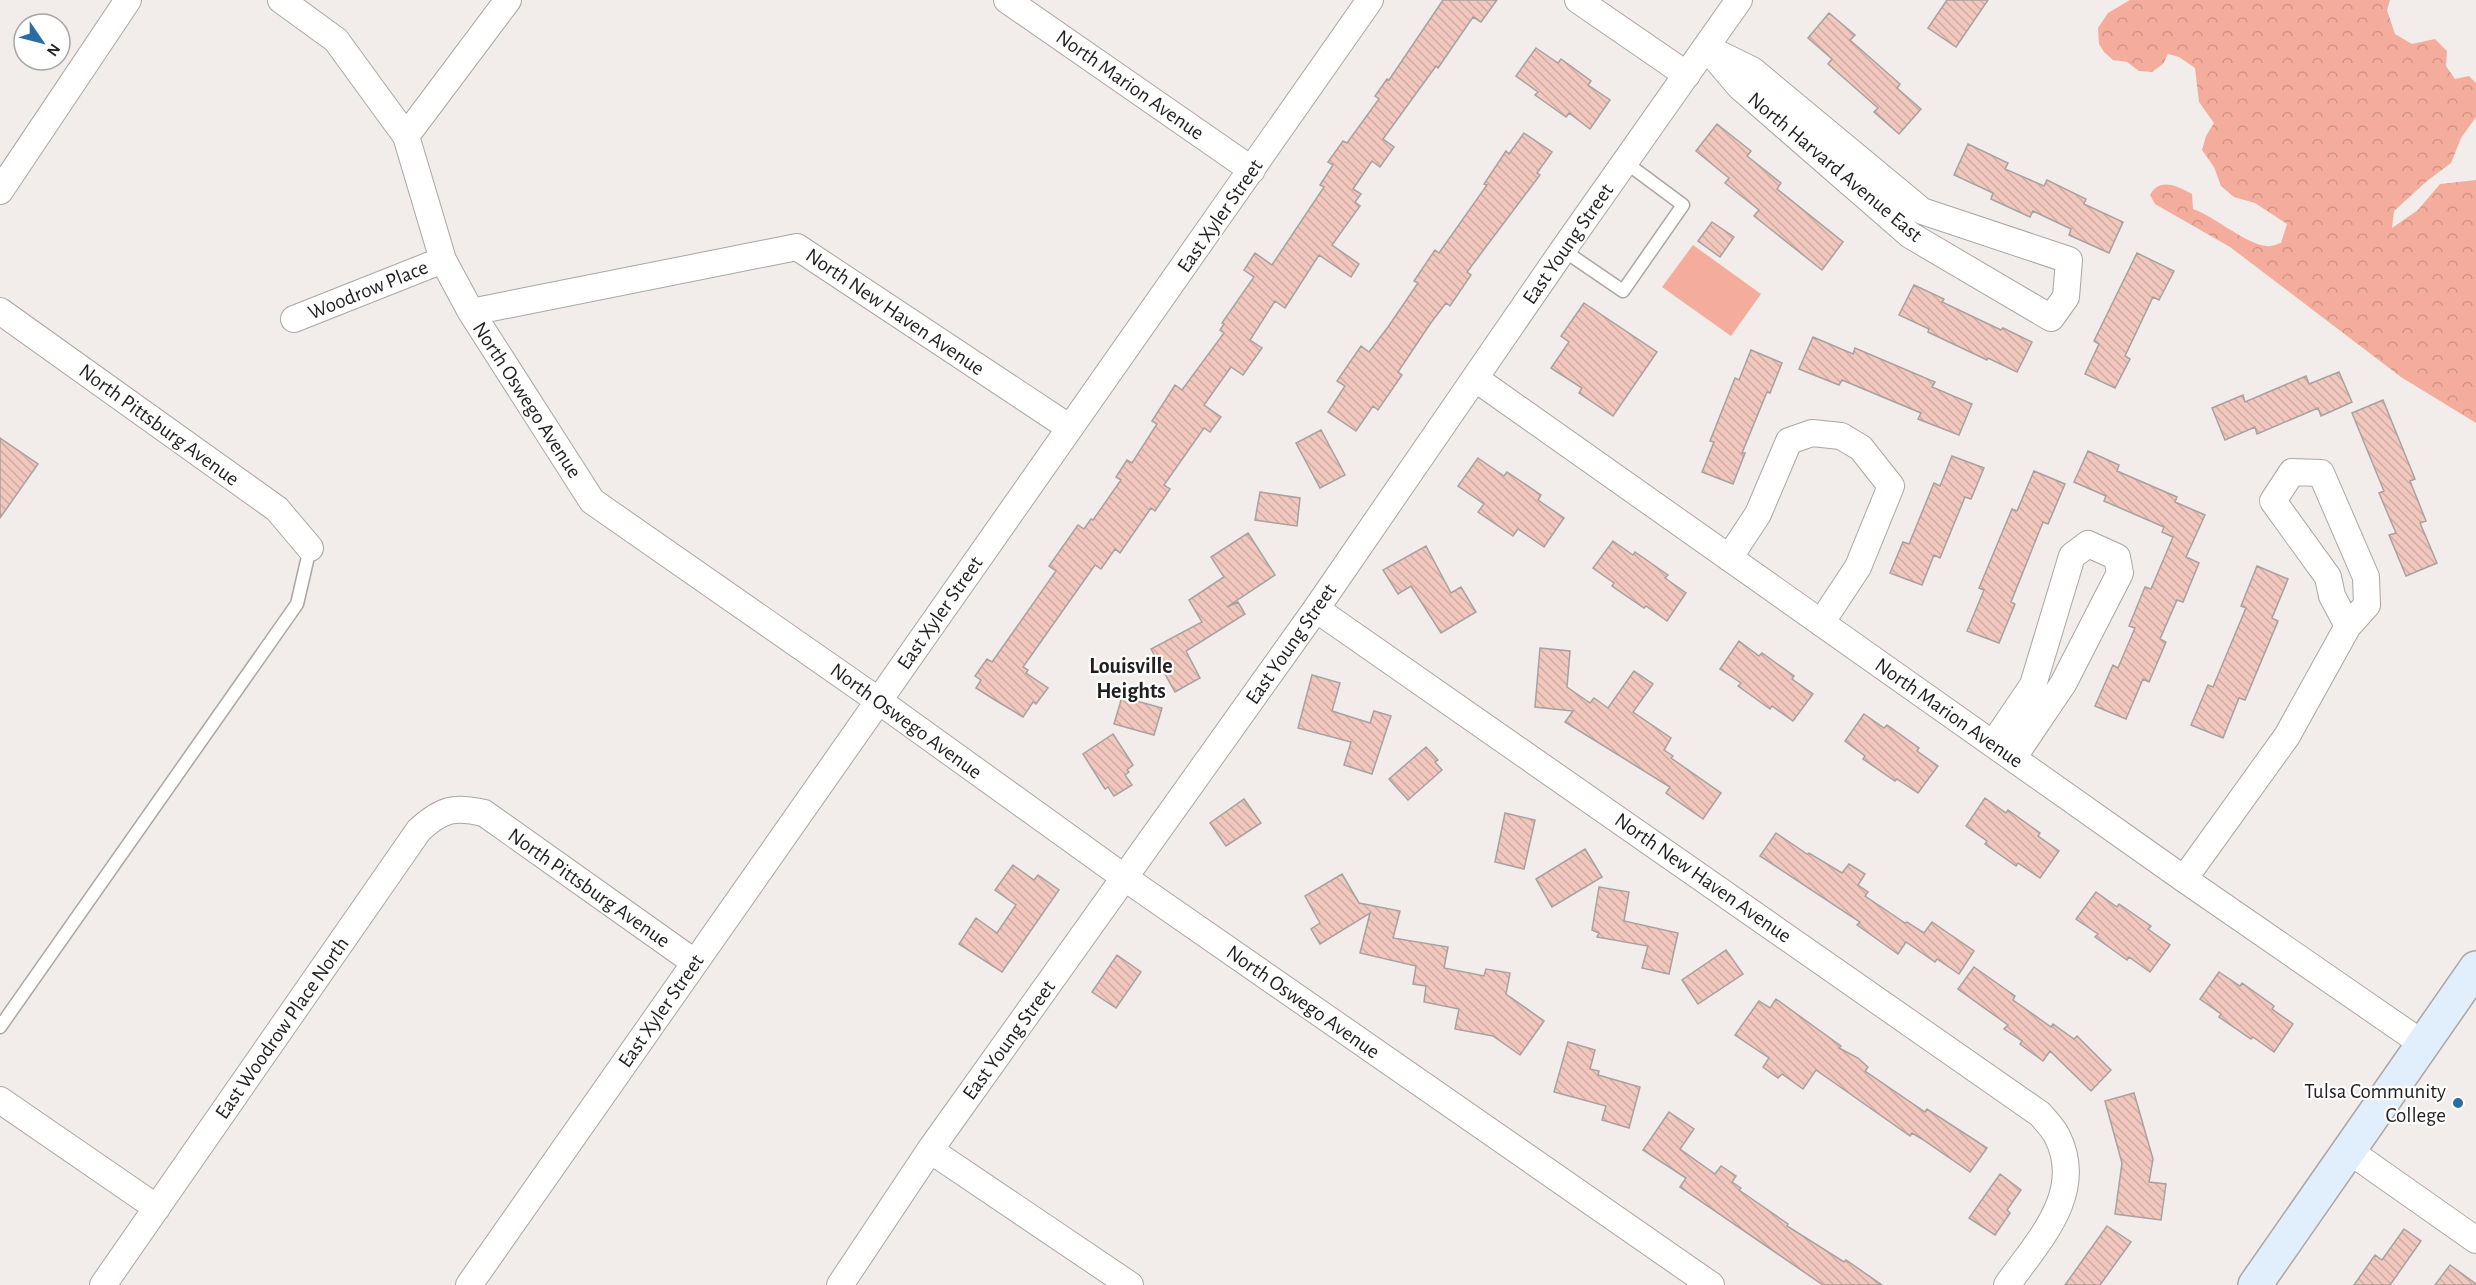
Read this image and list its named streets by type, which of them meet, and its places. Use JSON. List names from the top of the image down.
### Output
{
  "streets": {
    "street": [
      "North Marion Avenue",
      "North Harvard Avenue East",
      "East Xyler Street",
      "East Young Street",
      "Woodrow Place",
      "North New Haven Avenue",
      "North Oswego Avenue",
      "North Pittsburg Avenue",
      "East Woodrow Place North"
    ]
  },
  "crossings": [
    ["North Marion Avenue", "East Xyler Street"],
    ["North Marion Avenue", "East Young Street"],
    ["North Harvard Avenue East", "East Young Street"],
    ["East Xyler Street", "North New Haven Avenue"],
    ["East Xyler Street", "North Oswego Avenue"],
    ["East Xyler Street", "North Pittsburg Avenue"],
    ["East Young Street", "North New Haven Avenue"],
    ["East Young Street", "North Oswego Avenue"],
    ["Woodrow Place", "North Oswego Avenue"],
    ["North New Haven Avenue", "North Oswego Avenue"],
    ["North Pittsburg Avenue", "East Woodrow Place North"]
  ],
  "districts": ["Louisville Heights"],
  "places": ["Tulsa Community College"],
  "north": "bottom right"
}
